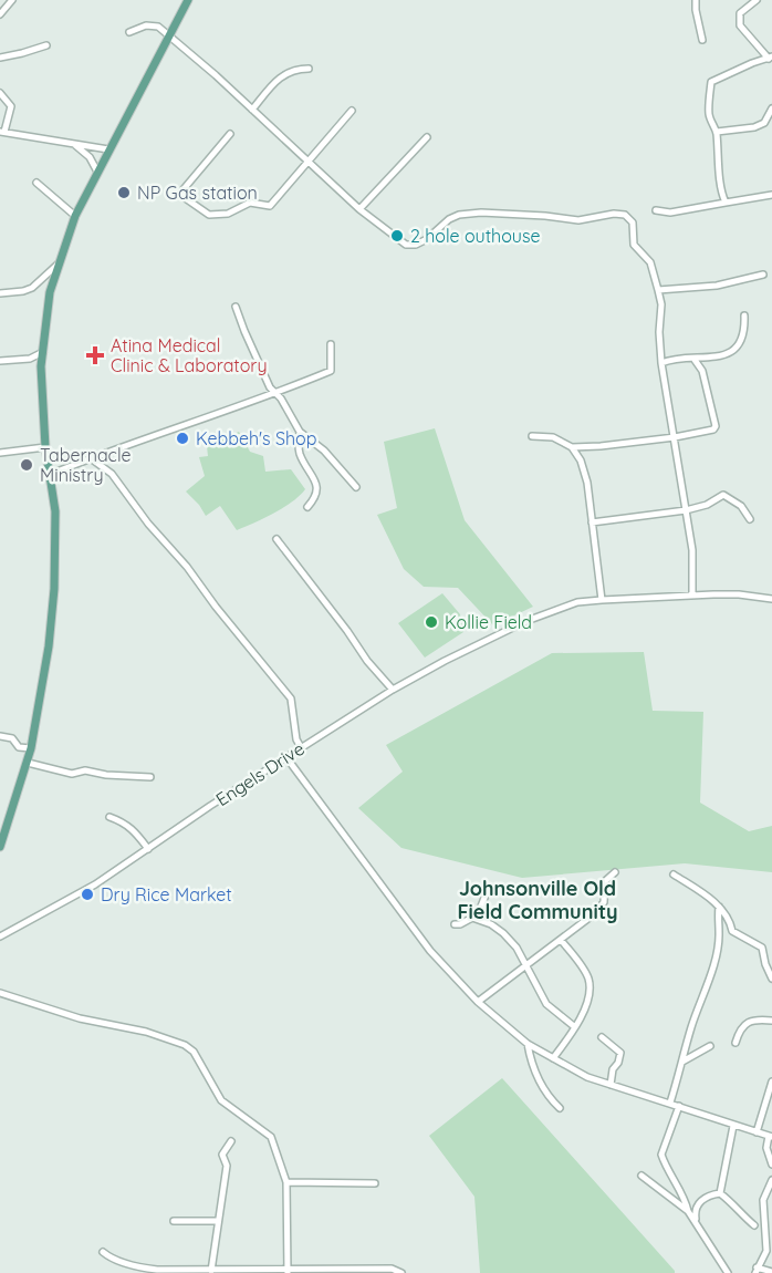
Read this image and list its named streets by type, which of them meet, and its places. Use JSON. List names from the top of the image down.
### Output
{
  "streets": {
    "street": ["Engels Drive"]
  },
  "districts": ["Johnsonville Old Field Community"],
  "places": {
    "other": [
      "NP Gas station",
      "2 hole outhouse",
      "Kebbeh's Shop",
      "Tabernacle Ministry",
      "Kollie Field",
      "Dry Rice Market"
    ],
    "health": ["Atina Medical Clinic & Laboratory"]
  }
}
